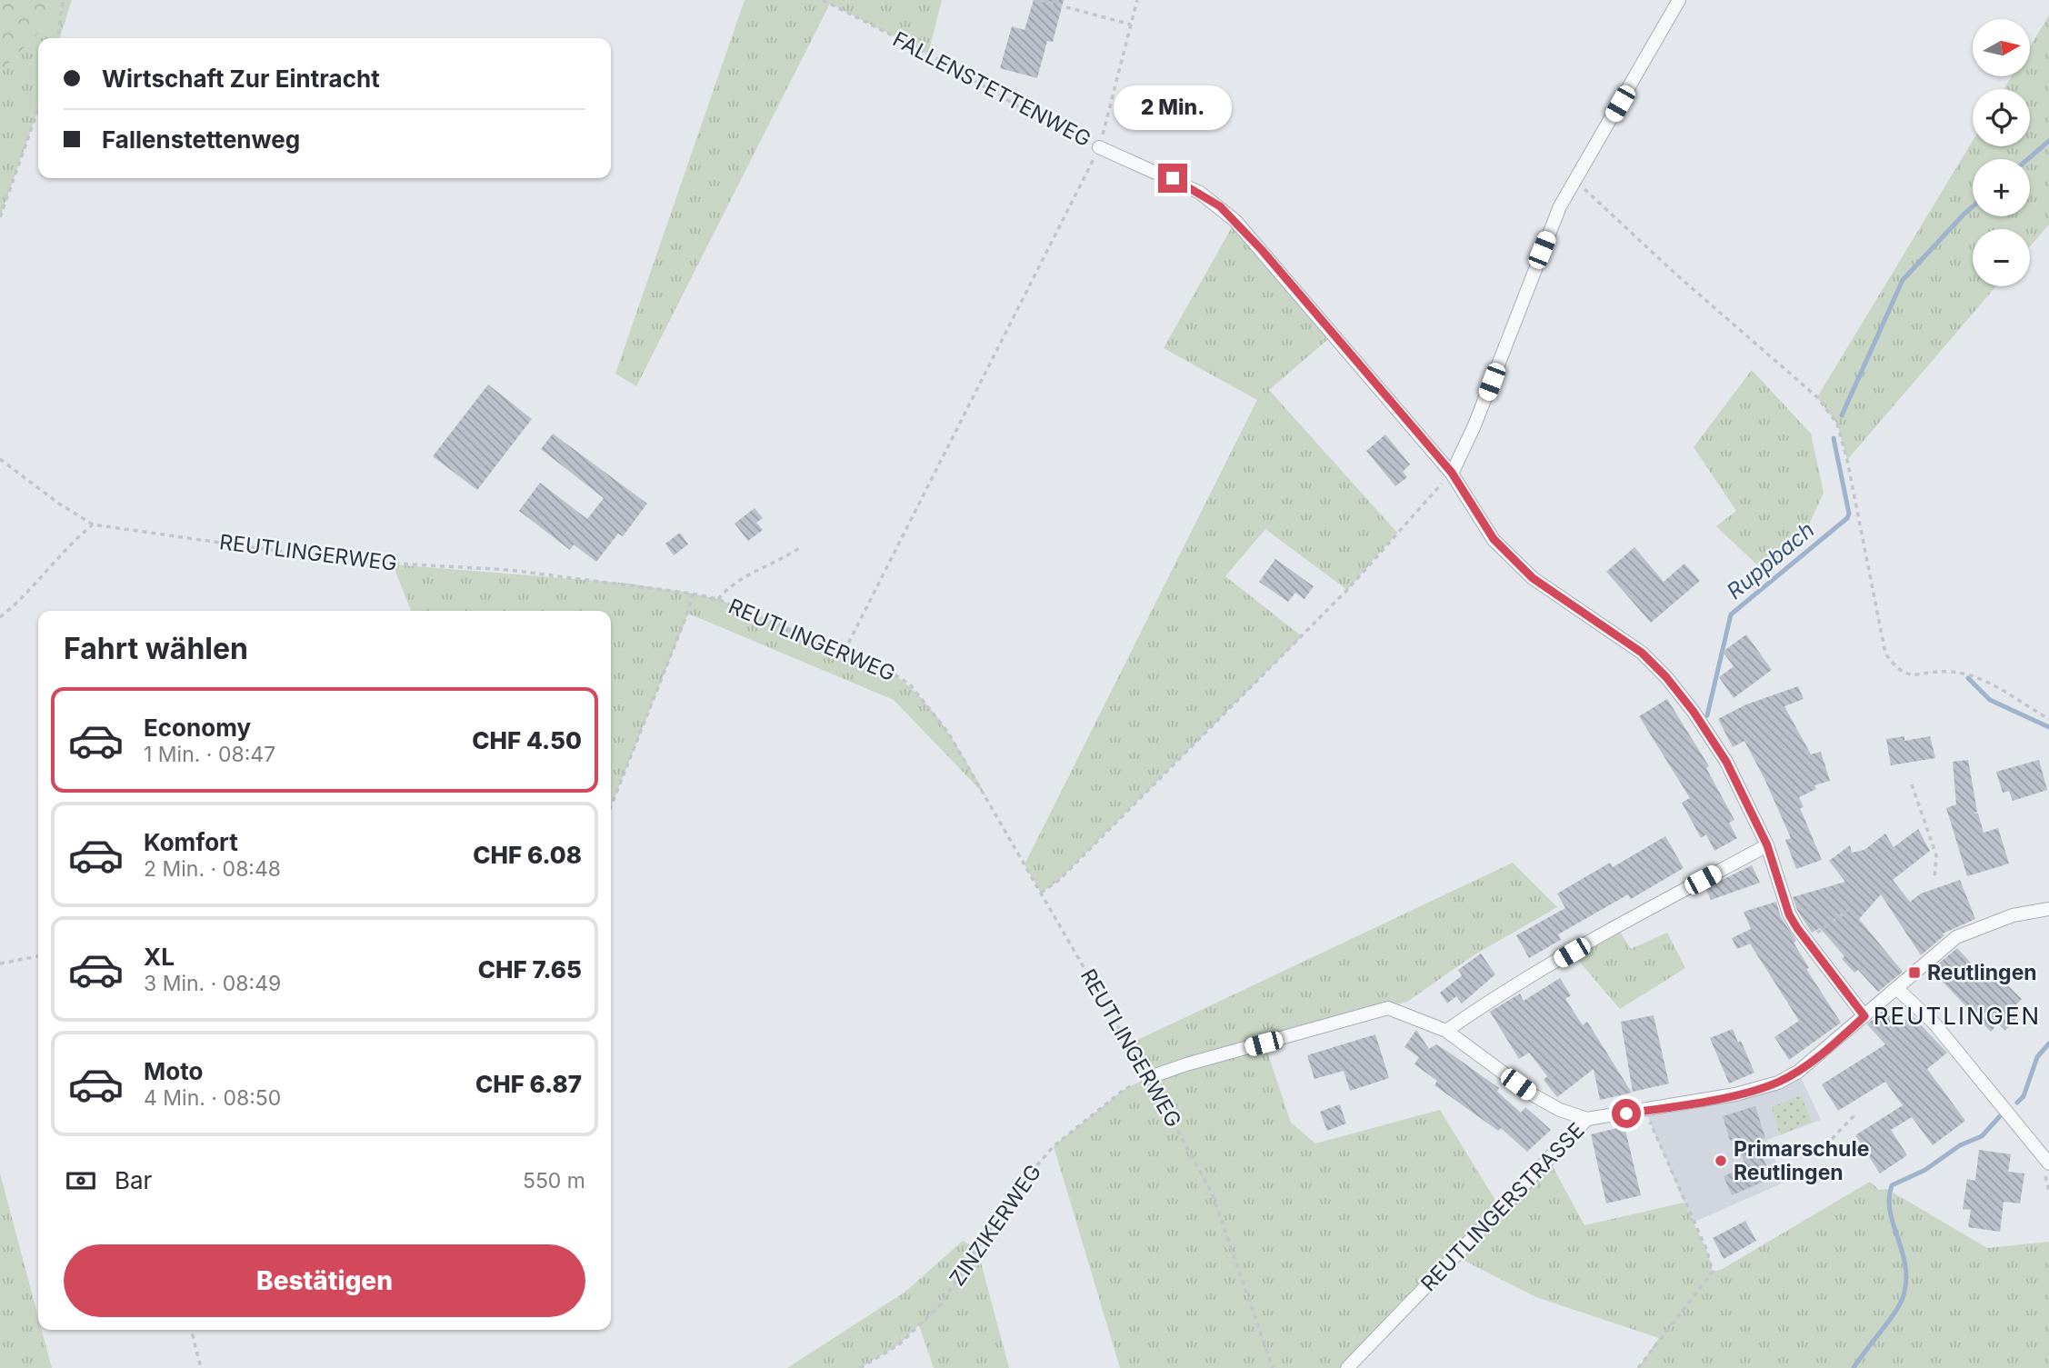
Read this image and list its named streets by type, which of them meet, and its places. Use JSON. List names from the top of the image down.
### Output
{
  "streets": {
    "street": ["FALLENSTETTENWEG", "REUTLINGERSTRASSE"],
    "path": ["REUTLINGERWEG", "ZINZIKERWEG"]
  },
  "crossings": [
    ["FALLENSTETTENWEG", "REUTLINGERSTRASSE"],
    ["REUTLINGERWEG", "ZINZIKERWEG"]
  ],
  "districts": ["REUTLINGEN"],
  "water": ["Ruppbach"],
  "places": {
    "transit": ["Reutlingen"],
    "other": ["Primarschule Reutlingen"]
  },
  "north": "right",
  "page": {
    "map_buttons": ["+", "−"],
    "banner": ["Wirtschaft Zur Eintracht", "Fallenstettenweg"],
    "bubble": "2 Min.",
    "heading": "Fahrt wählen",
    "list": [
      {
        "name": "Economy",
        "note": "1 Min. · 08:47",
        "value": "CHF 4.50"
      },
      {
        "name": "Komfort",
        "note": "2 Min. · 08:48",
        "value": "CHF 6.08"
      },
      {
        "name": "XL",
        "note": "3 Min. · 08:49",
        "value": "CHF 7.65"
      },
      {
        "name": "Moto",
        "note": "4 Min. · 08:50",
        "value": "CHF 6.87"
      }
    ],
    "pay": ["Bar", "550 m"],
    "buttons": "Bestätigen"
  }
}
